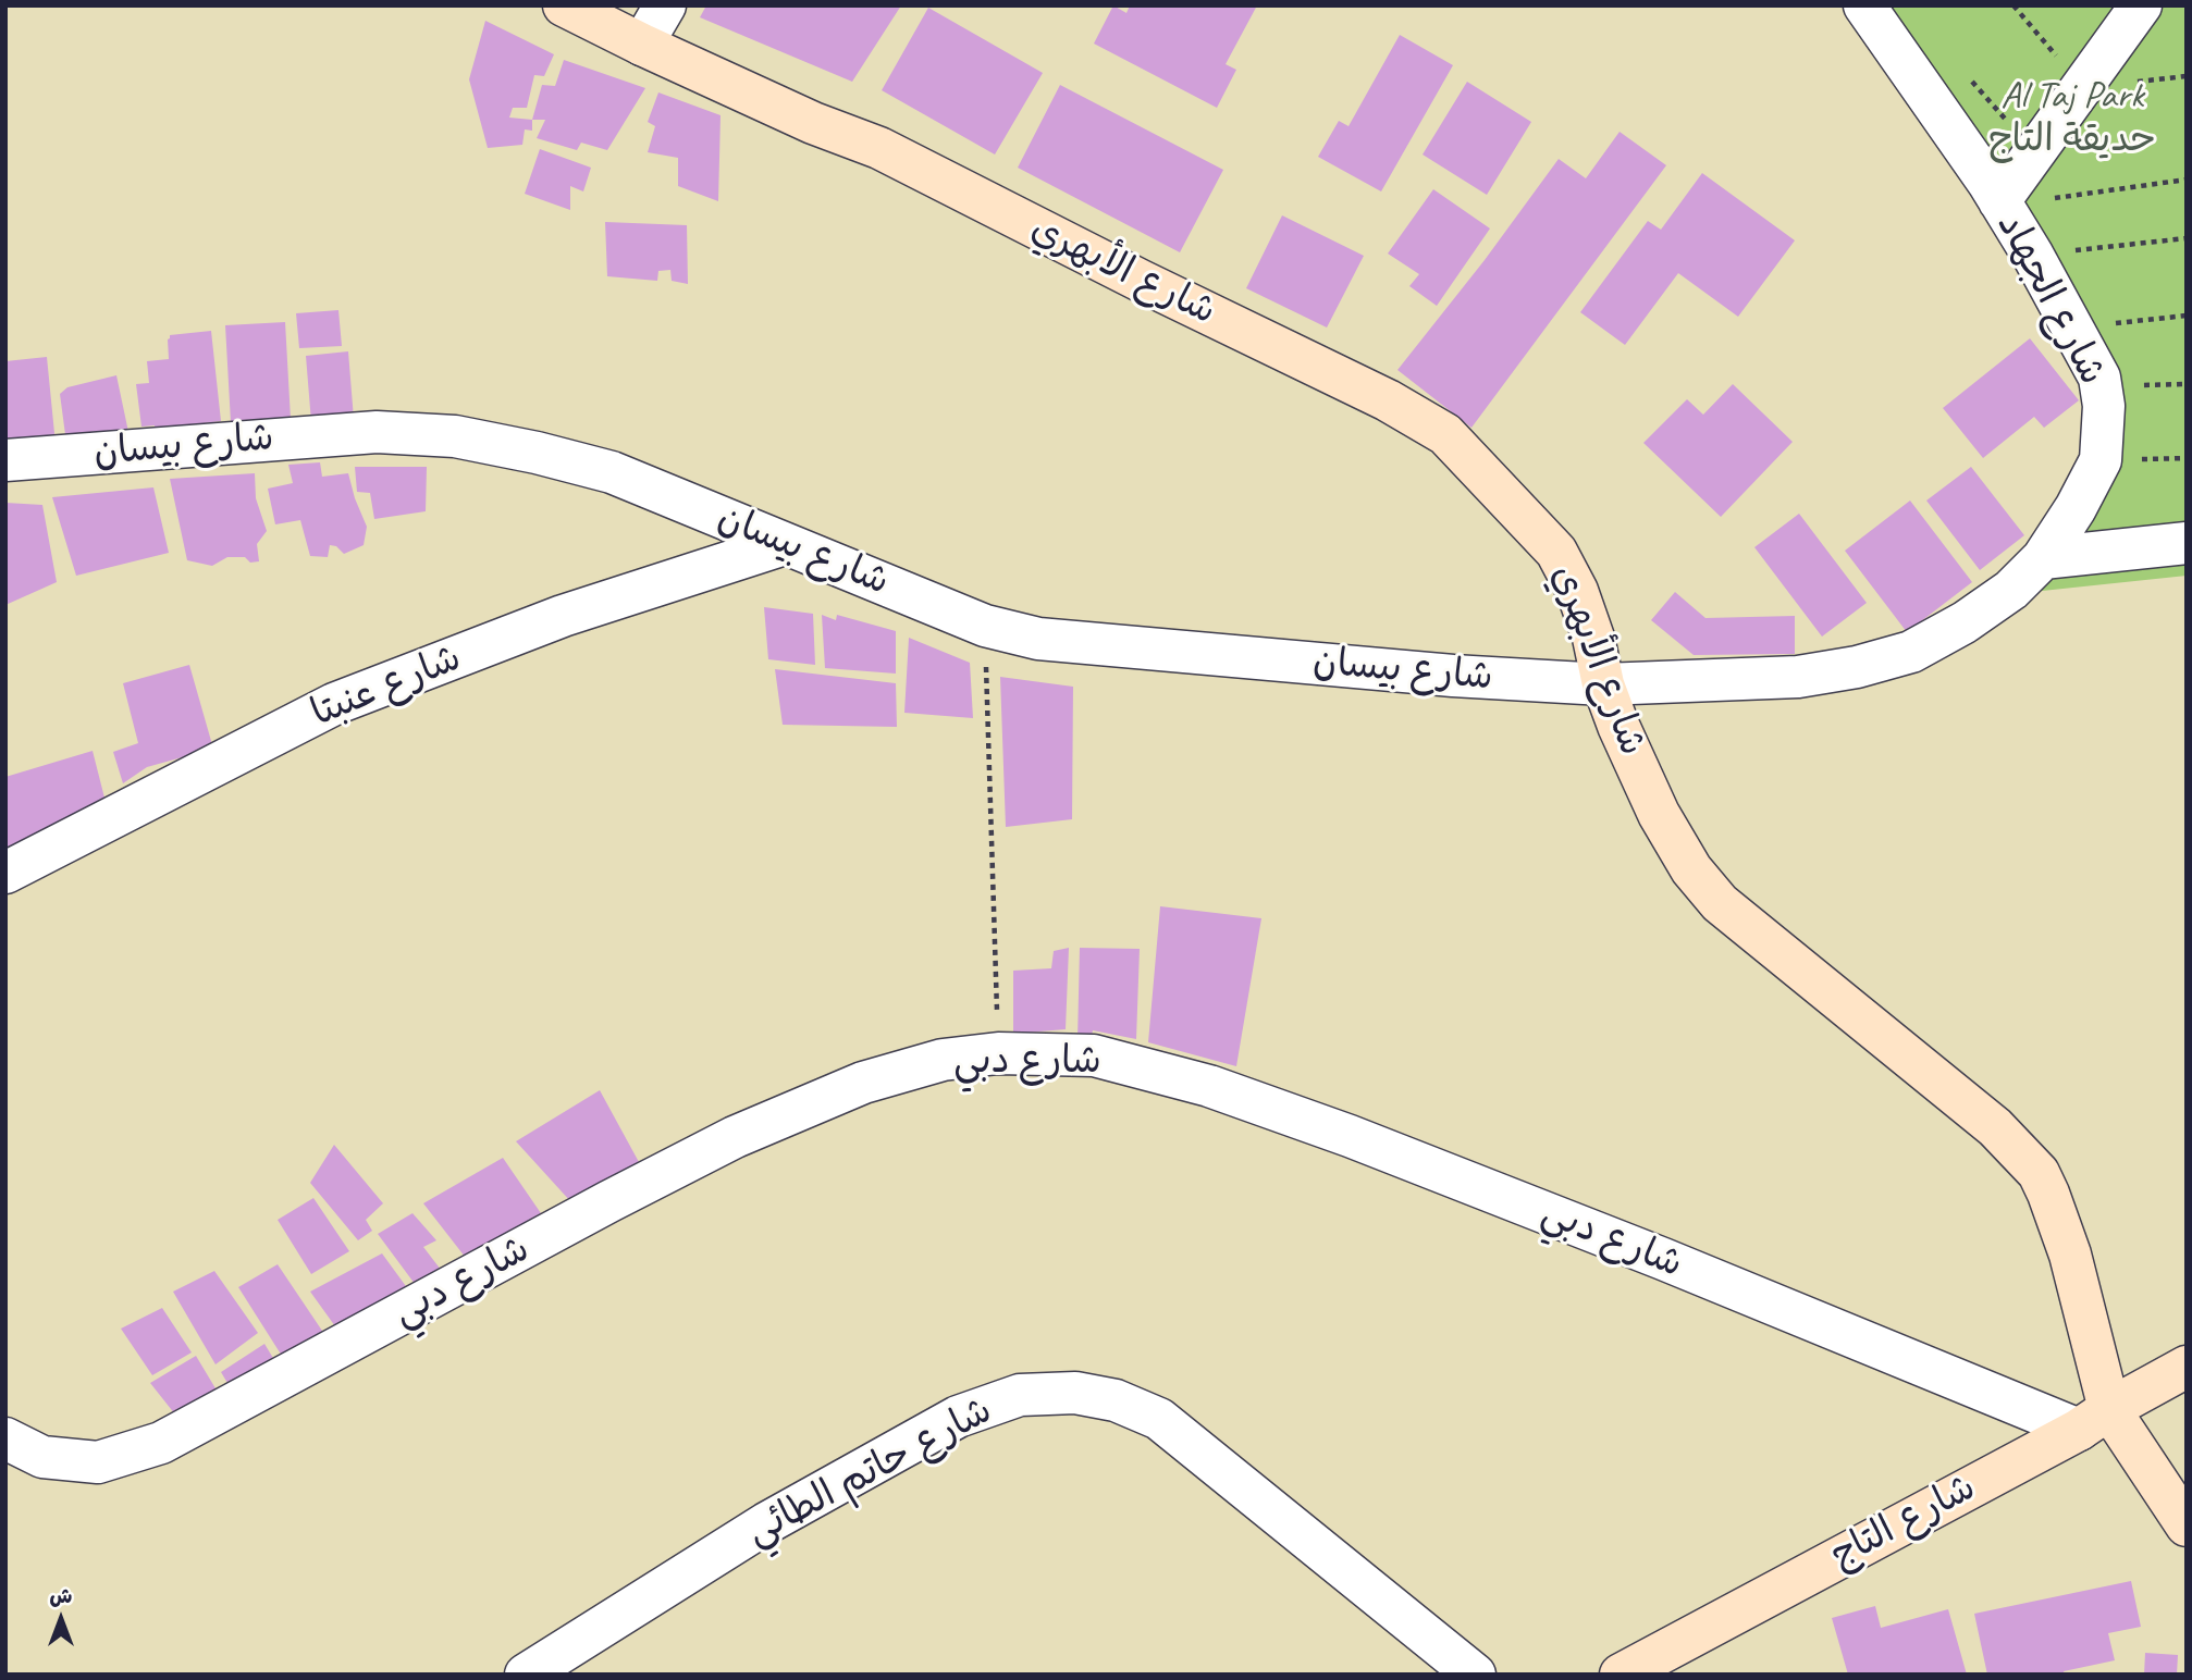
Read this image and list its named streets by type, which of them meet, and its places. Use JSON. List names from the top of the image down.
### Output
{
  "streets": {
    "street": [
      "شارع الأبهري",
      "شارع الجهاد",
      "شارع بيسان",
      "شارع عنبتا",
      "شارع دبي",
      "شارع حاتم الطائي",
      "شارع التاج"
    ]
  },
  "crossings": [
    ["شارع الأبهري", "شارع الجهاد"],
    ["شارع الأبهري", "شارع بيسان"],
    ["شارع الأبهري", "شارع دبي"],
    ["شارع الأبهري", "شارع التاج"],
    ["شارع الجهاد", "شارع بيسان"],
    ["شارع بيسان", "شارع عنبتا"],
    ["شارع دبي", "شارع التاج"]
  ],
  "parks": ["Al Taj Park حديقة التاج"],
  "north": "top"
}
